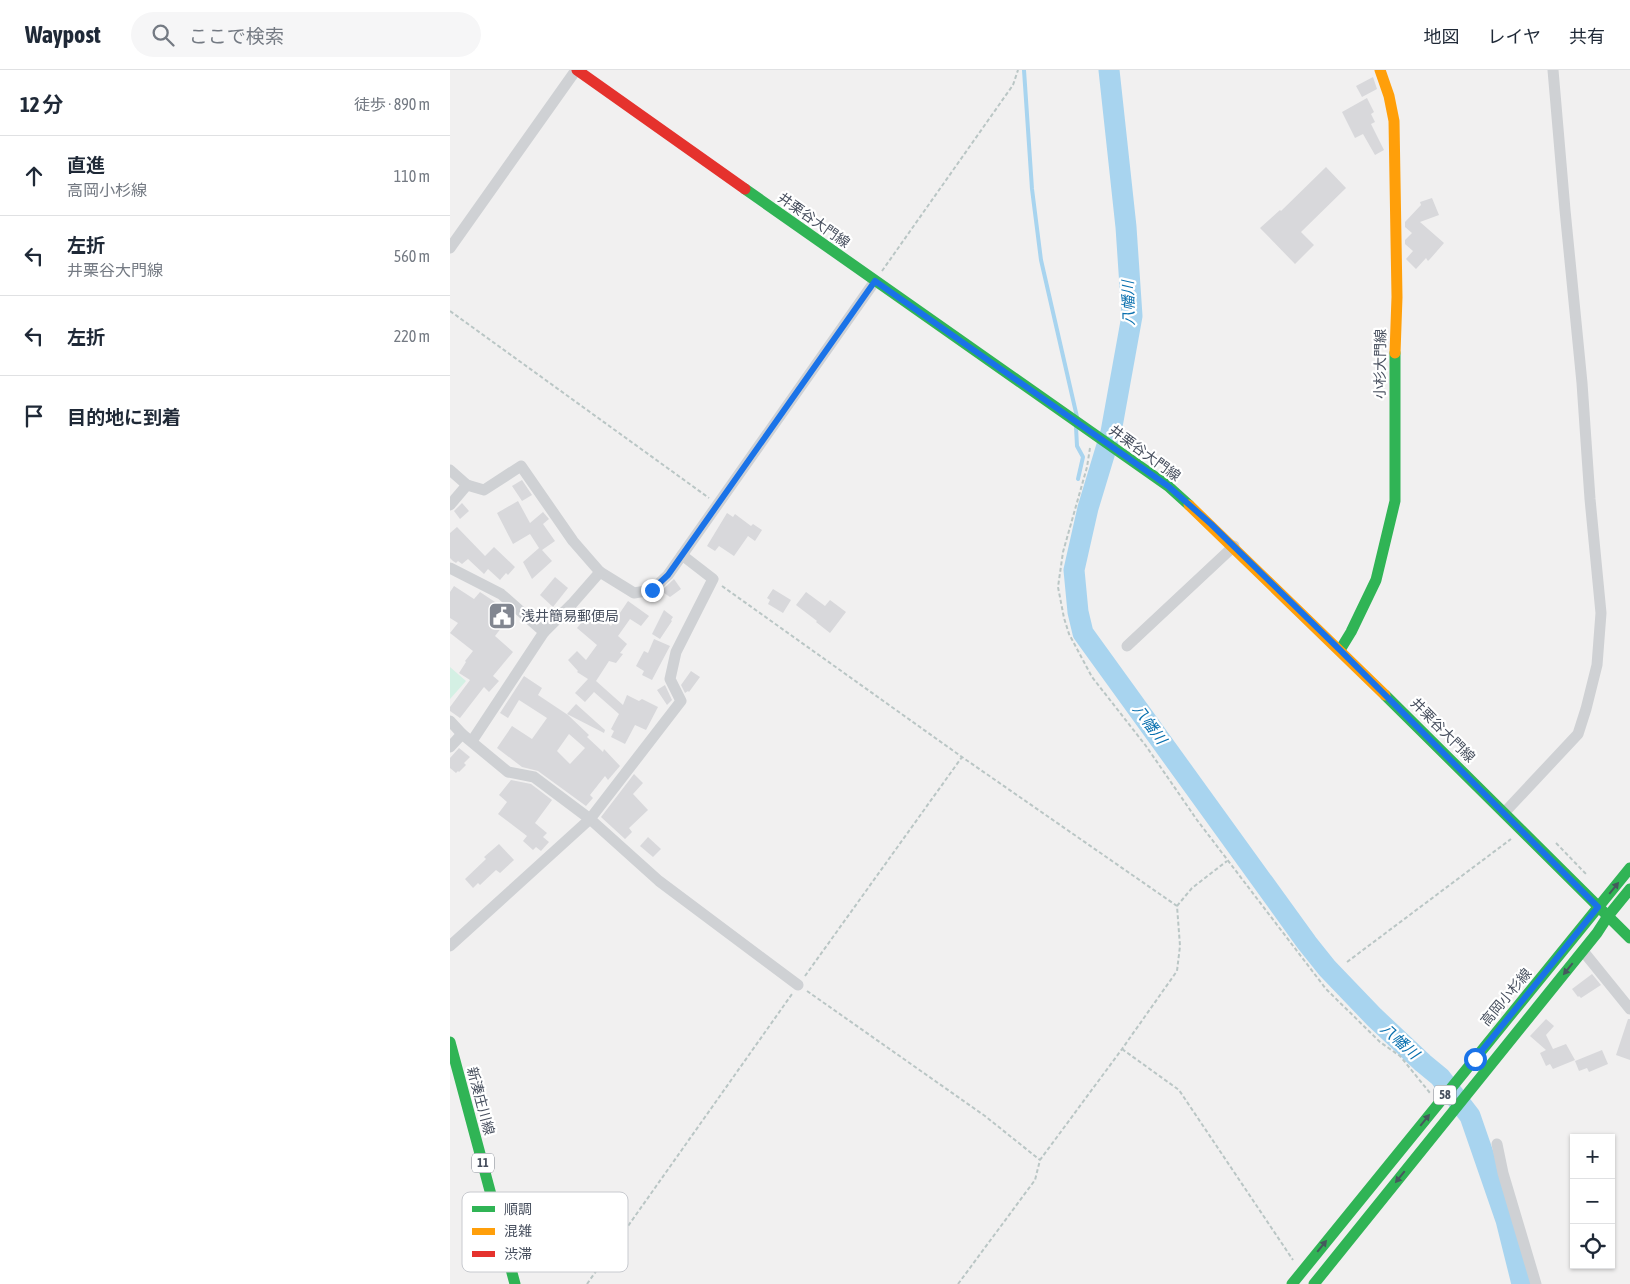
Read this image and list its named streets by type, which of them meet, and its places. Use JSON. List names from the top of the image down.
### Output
{
  "streets": {
    "main road": [
      "井栗谷大門線",
      "小杉大門線",
      "高岡小杉線",
      "58",
      "新湊庄川線",
      "11"
    ]
  },
  "crossings": [
    ["井栗谷大門線", "小杉大門線"],
    ["井栗谷大門線", "高岡小杉線"],
    ["井栗谷大門線", "58"]
  ],
  "water": ["八幡川"],
  "places": {
    "public building": ["浅井簡易郵便局"]
  },
  "legend": ["順調", "混雑", "渋滞"],
  "page": {
    "header": "Waypost",
    "search": "ここで検索",
    "nav": ["地図", "レイヤ", "共有"],
    "heading": ["12 分", "徒歩 · 890 m"],
    "list": [
      ["直進", "高岡小杉線", "110 m"],
      ["左折", "井栗谷大門線", "560 m"],
      ["左折", "220 m"],
      "目的地に到着"
    ],
    "map_buttons": ["+", "−"]
  }
}
